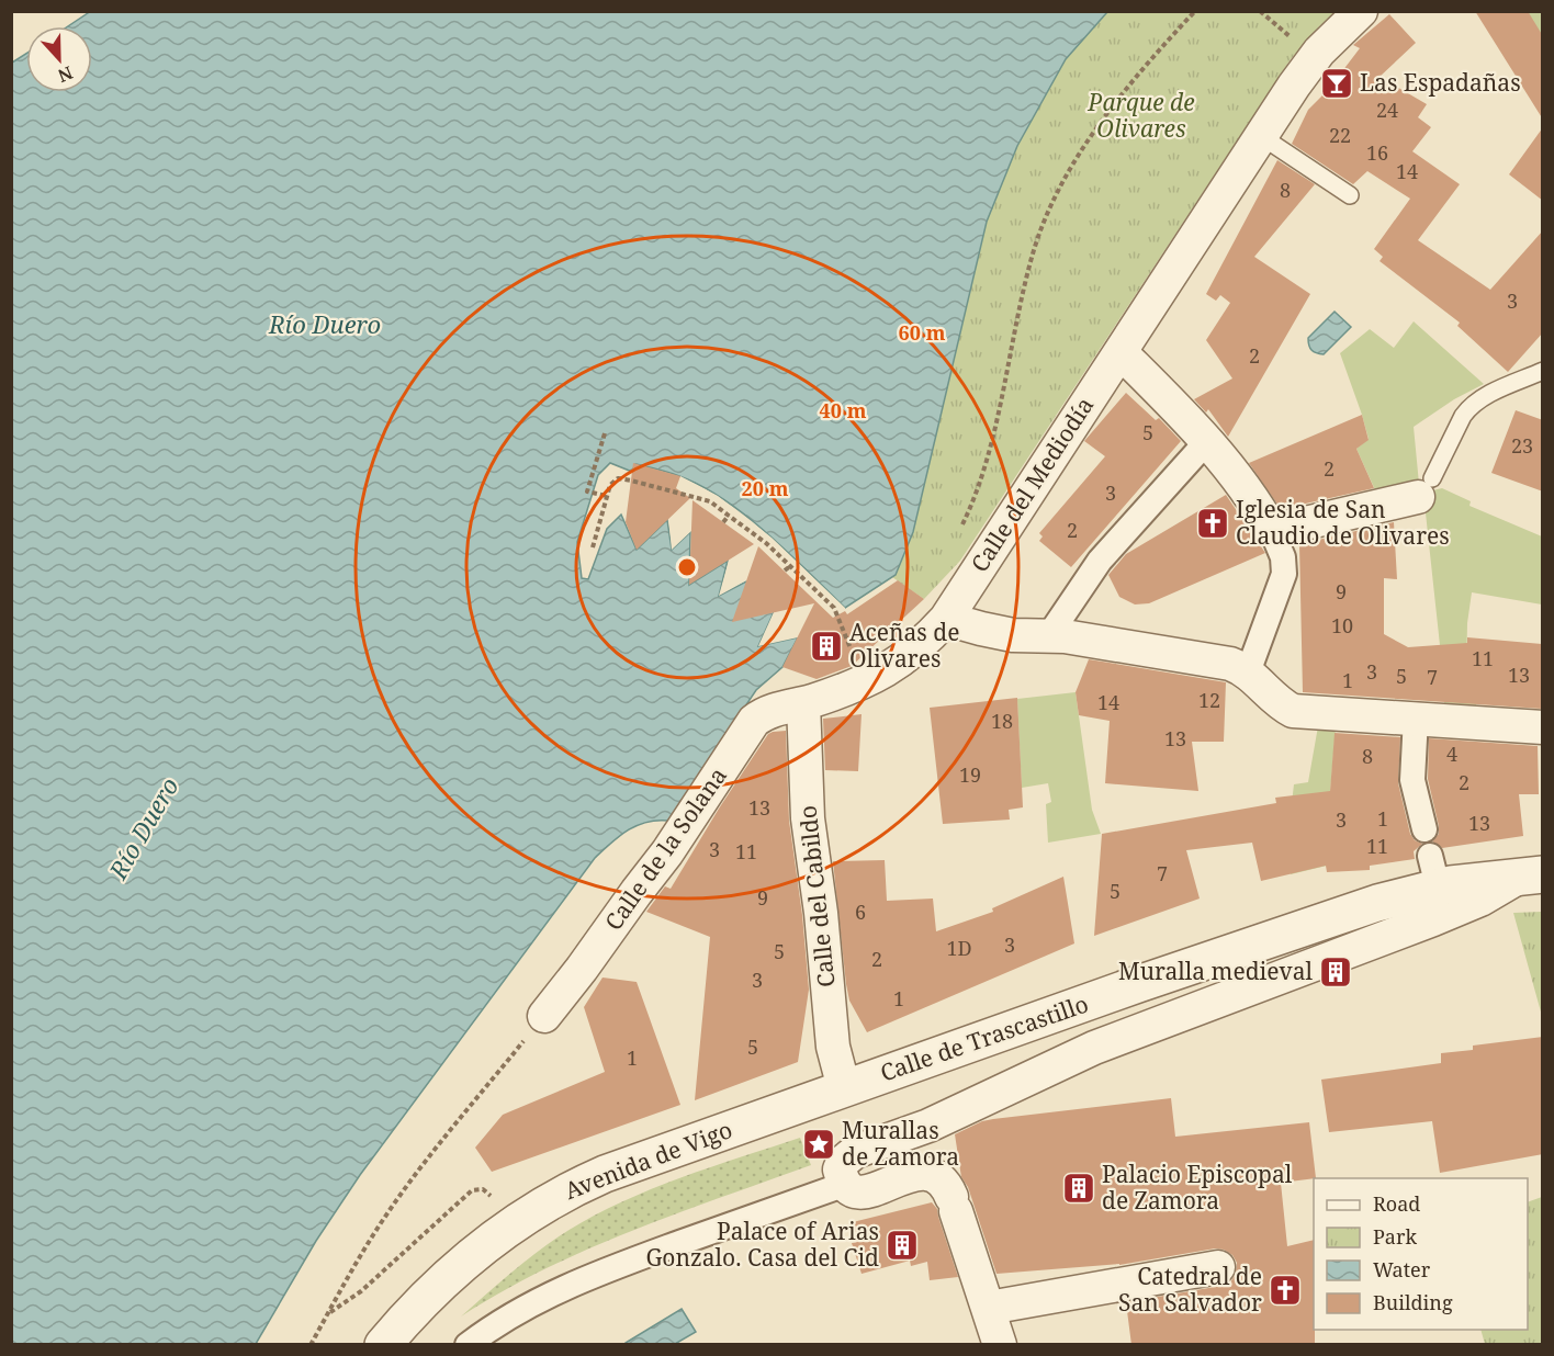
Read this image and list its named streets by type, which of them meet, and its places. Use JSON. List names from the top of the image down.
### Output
{
  "streets": {
    "street": [
      "Calle del Mediodía",
      "Calle de la Solana",
      "Calle del Cabildo",
      "Calle de Trascastillo",
      "Avenida de Vigo"
    ]
  },
  "crossings": [
    ["Calle del Mediodía", "Calle de la Solana"],
    ["Calle del Mediodía", "Calle del Cabildo"],
    ["Calle de la Solana", "Calle del Cabildo"],
    ["Calle del Cabildo", "Calle de Trascastillo"],
    ["Calle del Cabildo", "Avenida de Vigo"],
    ["Calle de Trascastillo", "Avenida de Vigo"]
  ],
  "water": ["Río Duero"],
  "parks": ["Parque de Olivares"],
  "places": {
    "bar": ["Las Espadañas"],
    "church": ["Iglesia de San Claudio de Olivares", "Catedral de San Salvador"],
    "building": [
      "Aceñas de Olivares",
      "Muralla medieval",
      "Palacio Episcopal de Zamora",
      "Palace of Arias Gonzalo. Casa del Cid"
    ],
    "place": ["Murallas de Zamora"]
  },
  "house_numbers": [
    "24",
    "22",
    "16",
    "14",
    "8",
    "3",
    "2",
    "5",
    "23",
    "2",
    "3",
    "2",
    "9",
    "10",
    "11",
    "3",
    "13",
    "5",
    "7",
    "1",
    "12",
    "14",
    "18",
    "13",
    "4",
    "8",
    "19",
    "2",
    "13",
    "1",
    "3",
    "13",
    "11",
    "3",
    "11",
    "7",
    "5",
    "9",
    "6",
    "3",
    "1D",
    "5",
    "2",
    "3",
    "1",
    "5",
    "1"
  ],
  "legend": [
    "Road",
    "Park",
    "Water",
    "Building"
  ],
  "north": "bottom",
  "rings": ["60 m", "40 m", "20 m"]
}
